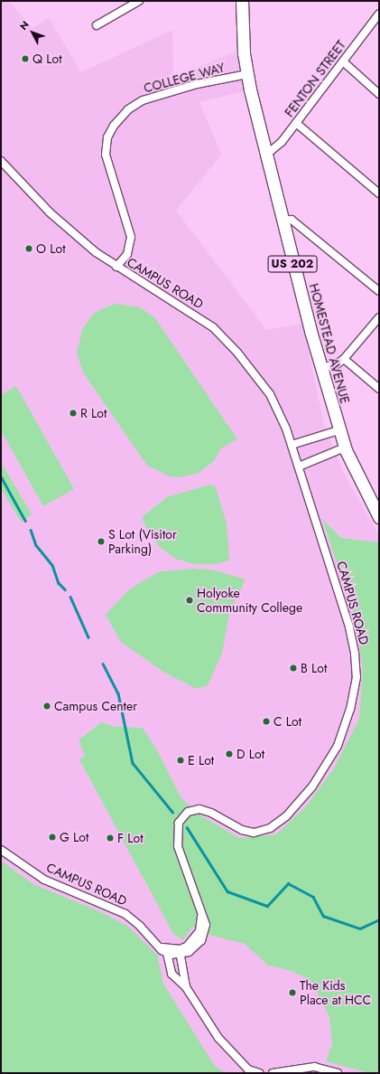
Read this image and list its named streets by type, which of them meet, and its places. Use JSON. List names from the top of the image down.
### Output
{
  "streets": {
    "main road": ["US 202", "HOMESTEAD AVENUE"],
    "street": ["COLLEGE WAY", "FENTON STREET", "CAMPUS ROAD"]
  },
  "crossings": [
    ["COLLEGE WAY", "CAMPUS ROAD"],
    ["COLLEGE WAY", "HOMESTEAD AVENUE"],
    ["FENTON STREET", "HOMESTEAD AVENUE"]
  ],
  "places": [
    "Q Lot",
    "O Lot",
    "R Lot",
    "S Lot (Visitor Parking)",
    "Holyoke Community College",
    "B Lot",
    "Campus Center",
    "C Lot",
    "D Lot",
    "E Lot",
    "G Lot",
    "F Lot",
    "The Kids Place at HCC"
  ],
  "north": "top left"
}
